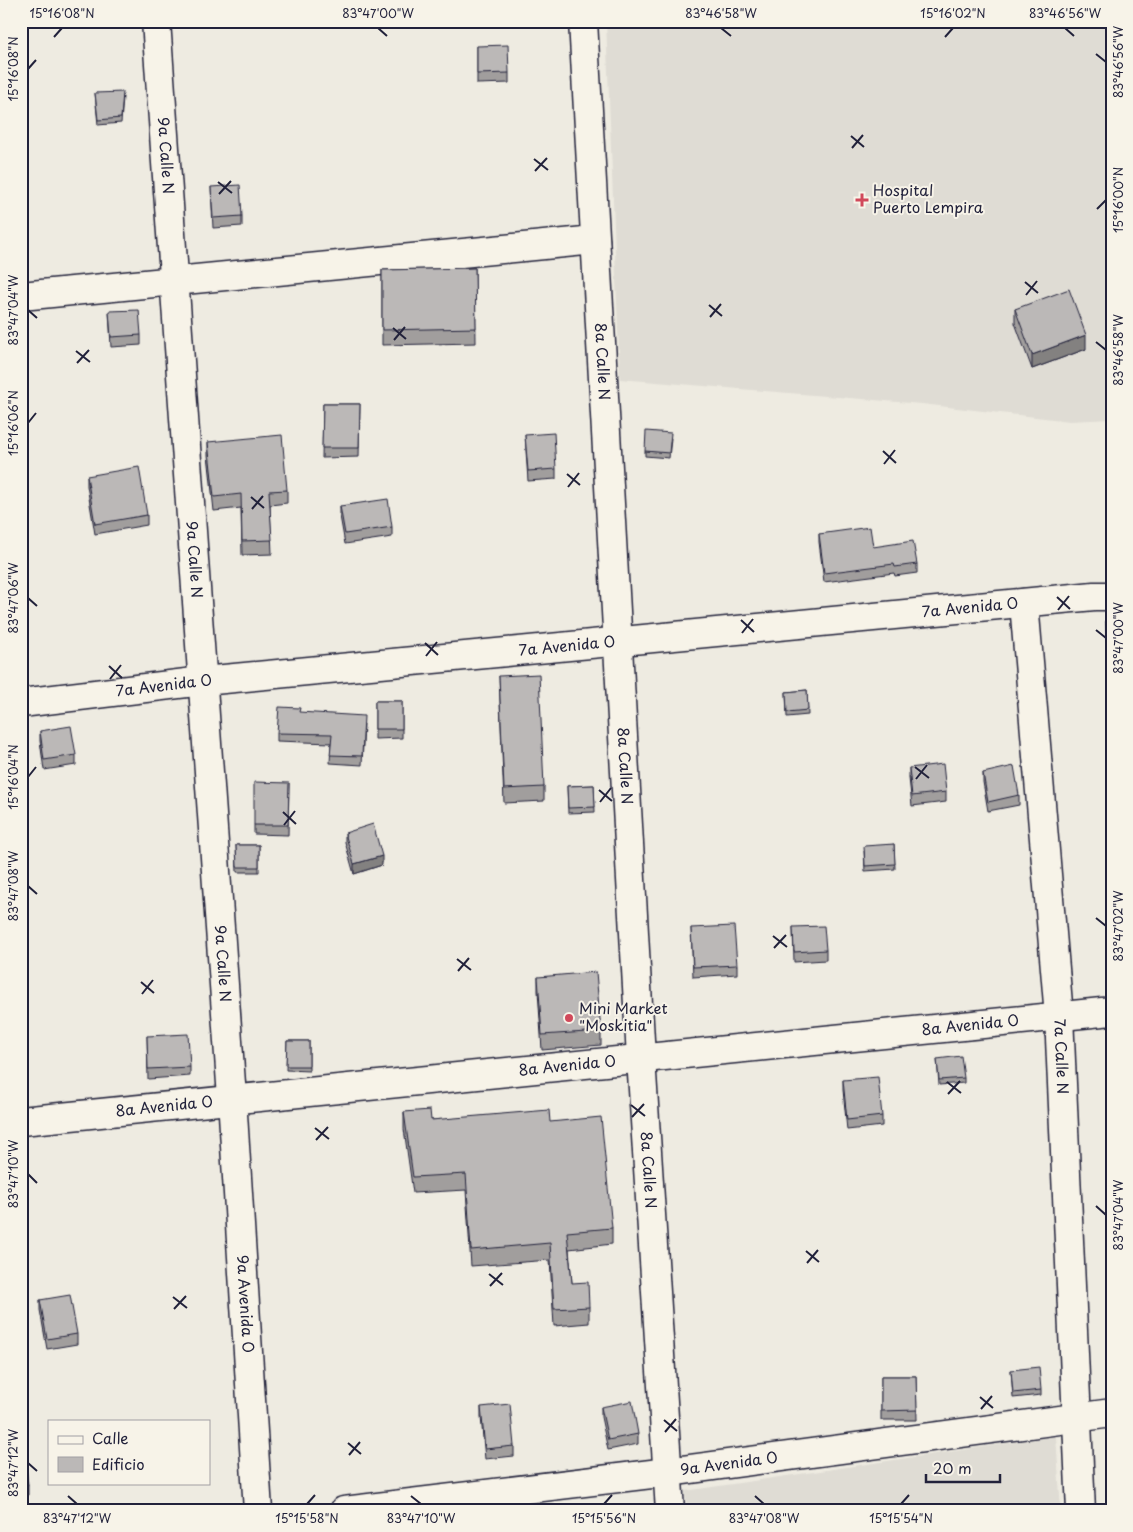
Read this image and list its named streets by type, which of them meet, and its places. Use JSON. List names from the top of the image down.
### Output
{
  "streets": {
    "street": [
      "9a Calle N",
      "8a Calle N",
      "7a Avenida O",
      "8a Avenida O",
      "7a Calle N",
      "9a Avenida O"
    ]
  },
  "crossings": [
    ["9a Calle N", "7a Avenida O"],
    ["9a Calle N", "8a Avenida O"],
    ["9a Calle N", "9a Avenida O"],
    ["8a Calle N", "7a Avenida O"],
    ["8a Calle N", "8a Avenida O"],
    ["8a Calle N", "9a Avenida O"],
    ["7a Avenida O", "7a Calle N"],
    ["8a Avenida O", "7a Calle N"],
    ["8a Avenida O", "9a Avenida O"],
    ["7a Calle N", "9a Avenida O"]
  ],
  "places": {
    "health": ["Hospital Puerto Lempira"],
    "other": ["Mini Market \"Moskitia\""]
  },
  "legend": ["Calle", "Edificio"],
  "scale_bar": "20 m",
  "coordinates": [
    "15°16'08\"N",
    "83°47'00\"W",
    "83°46'58\"W",
    "15°16'02\"N",
    "83°46'56\"W",
    "15°16'00\"N",
    "83°47'04\"W",
    "15°16'06\"N",
    "83°47'06\"W",
    "15°16'04\"N",
    "83°47'08\"W",
    "83°47'02\"W",
    "83°47'10\"W",
    "83°47'12\"W",
    "15°15'58\"N",
    "15°15'56\"N",
    "15°15'54\"N"
  ]
}
